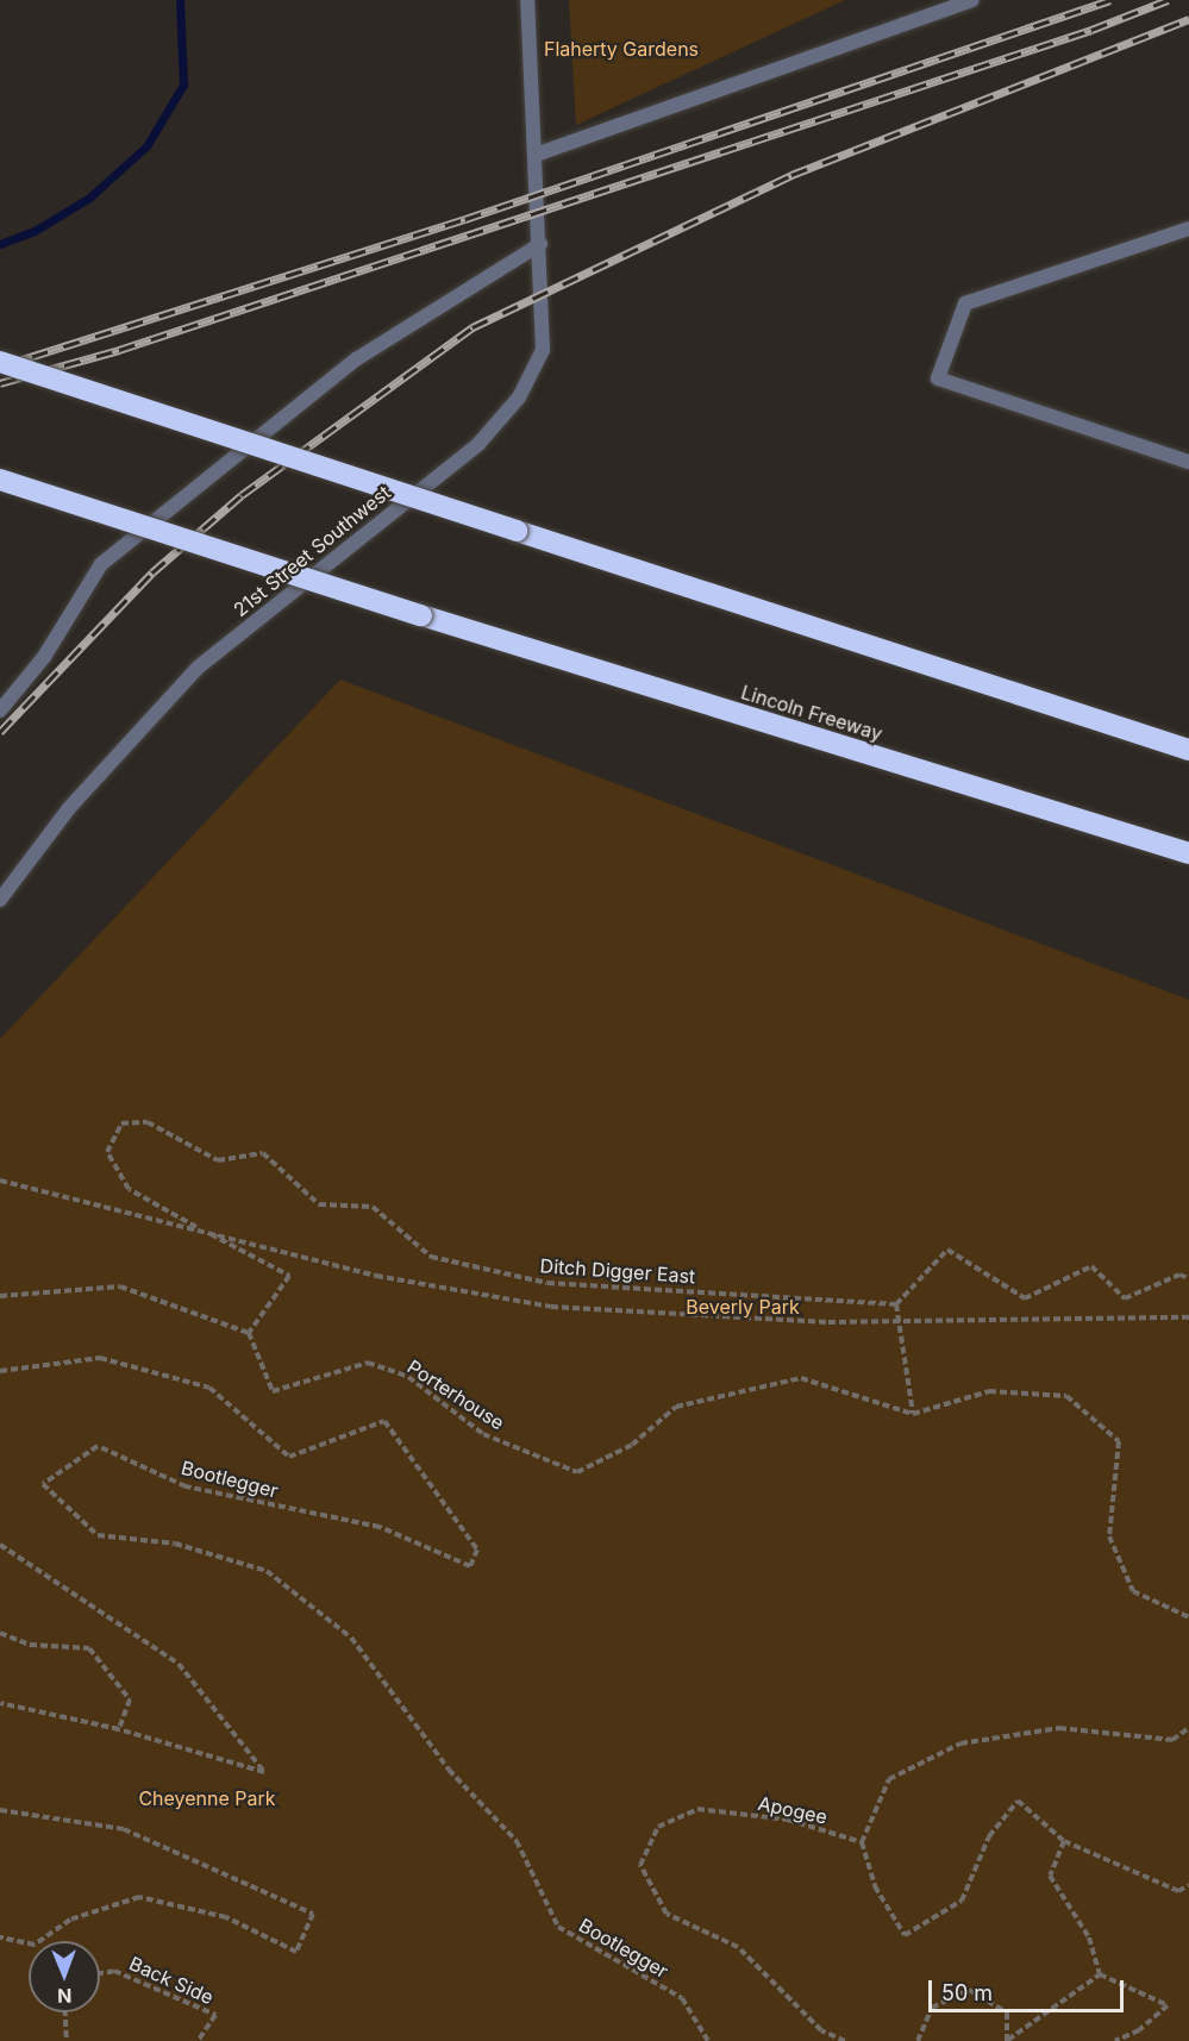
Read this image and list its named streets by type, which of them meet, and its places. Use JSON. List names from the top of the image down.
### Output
{
  "streets": {
    "highway": ["Lincoln Freeway"],
    "street": ["21st Street Southwest"],
    "path": [
      "Ditch Digger East",
      "Porterhouse",
      "Bootlegger",
      "Apogee",
      "Back Side"
    ]
  },
  "parks": ["Flaherty Gardens", "Beverly Park", "Cheyenne Park"],
  "scale_bar": "50 m",
  "north": "bottom"
}
